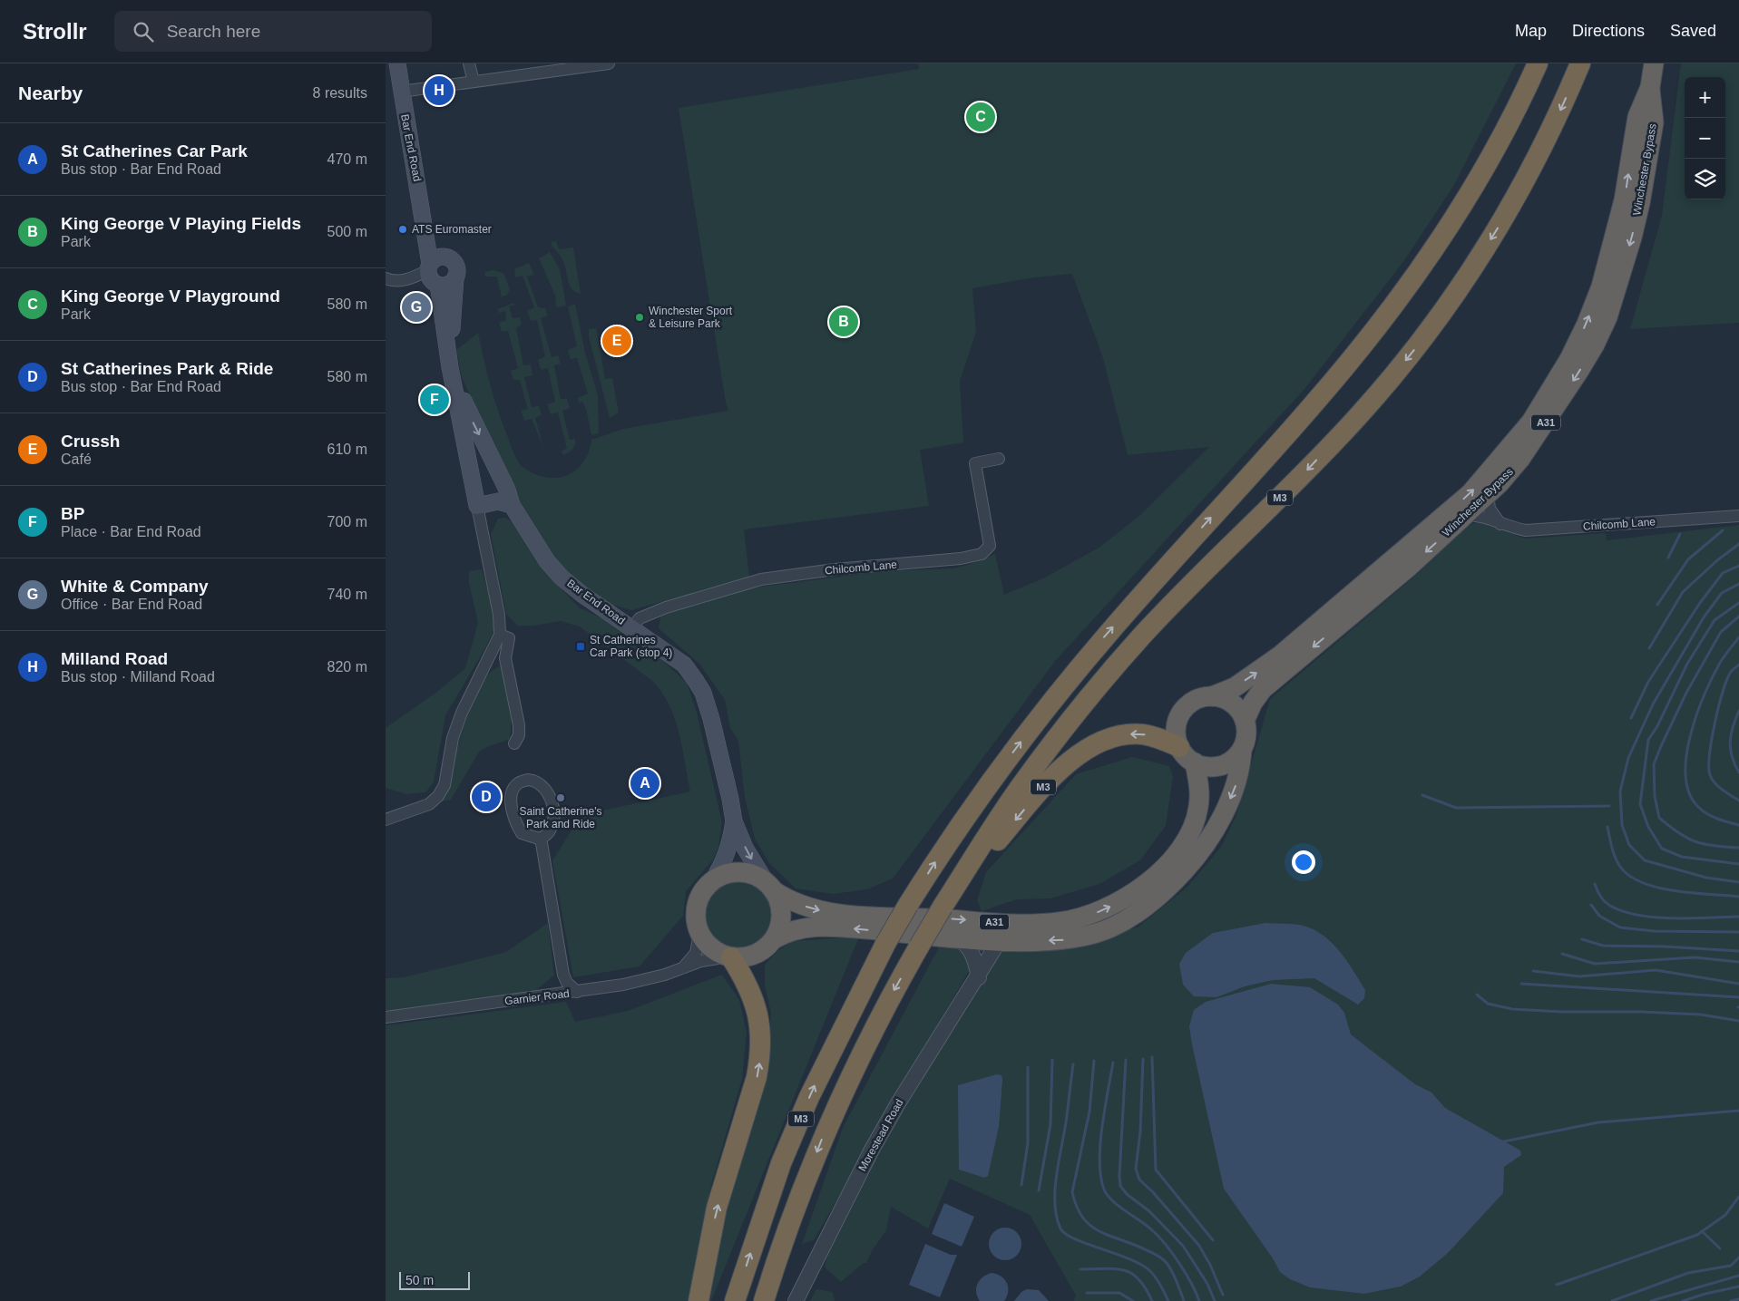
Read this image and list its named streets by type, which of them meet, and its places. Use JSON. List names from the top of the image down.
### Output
{
  "streets": {
    "highway": ["Winchester Bypass", "A31", "M3"],
    "main road": ["Bar End Road"],
    "street": ["Chilcomb Lane", "Garnier Road", "Morestead Road"]
  },
  "crossings": [
    ["Bar End Road", "A31"],
    ["Bar End Road", "Chilcomb Lane"],
    ["Bar End Road", "Garnier Road"],
    ["Winchester Bypass", "A31"],
    ["Winchester Bypass", "M3"],
    ["Winchester Bypass", "Chilcomb Lane"],
    ["A31", "M3"],
    ["A31", "Garnier Road"],
    ["A31", "Morestead Road"]
  ],
  "places": {
    "other": ["ATS Euromaster", "Winchester Sport & Leisure Park", "Saint Catherine's Park and Ride"],
    "transit": ["St Catherines Car Park (stop 4)"]
  },
  "scale_bar": "50 m",
  "page": {
    "header": "Strollr",
    "search": "Search here",
    "nav": ["Map", "Directions", "Saved"],
    "heading": ["Nearby", "8 results"],
    "pins": [
      "H",
      "C",
      "G",
      "B",
      "E",
      "F",
      "A",
      "D"
    ],
    "map_buttons": ["+", "−"],
    "list": [
      {
        "mark": "A",
        "name": "St Catherines Car Park",
        "note": "Bus stop · Bar End Road",
        "value": "470 m"
      },
      {
        "mark": "B",
        "name": "King George V Playing Fields",
        "note": "Park",
        "value": "500 m"
      },
      {
        "mark": "C",
        "name": "King George V Playground",
        "note": "Park",
        "value": "580 m"
      },
      {
        "mark": "D",
        "name": "St Catherines Park & Ride",
        "note": "Bus stop · Bar End Road",
        "value": "580 m"
      },
      {
        "mark": "E",
        "name": "Crussh",
        "note": "Café",
        "value": "610 m"
      },
      {
        "mark": "F",
        "name": "BP",
        "note": "Place · Bar End Road",
        "value": "700 m"
      },
      {
        "mark": "G",
        "name": "White & Company",
        "note": "Office · Bar End Road",
        "value": "740 m"
      },
      {
        "mark": "H",
        "name": "Milland Road",
        "note": "Bus stop · Milland Road",
        "value": "820 m"
      }
    ],
    "scale": "50 m"
  }
}
